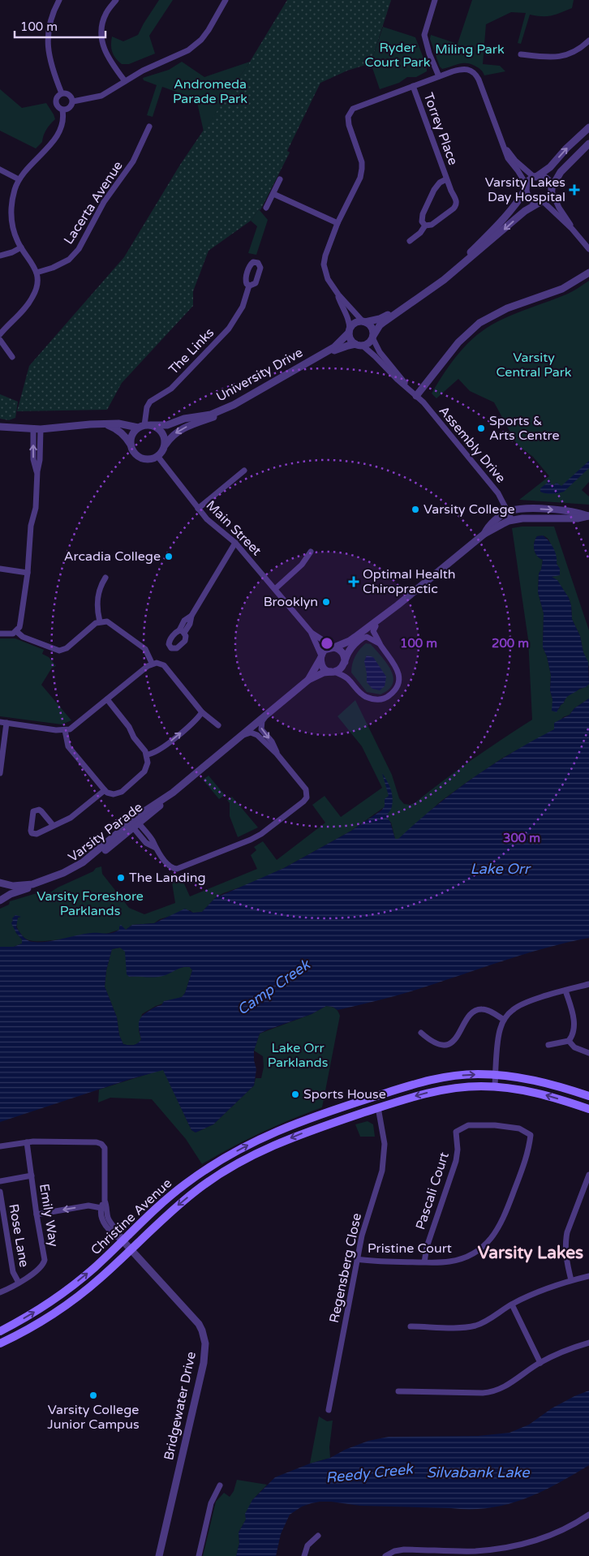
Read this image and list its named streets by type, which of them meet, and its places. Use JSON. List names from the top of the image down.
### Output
{
  "streets": {
    "main road": ["Christine Avenue"],
    "street": [
      "Torrey Place",
      "Lacerta Avenue",
      "The Links",
      "University Drive",
      "Assembly Drive",
      "Main Street",
      "Varsity Parade",
      "Pascali Court",
      "Emily Way",
      "Rose Lane",
      "Pristine Court",
      "Regensberg Close",
      "Bridgewater Drive"
    ]
  },
  "crossings": [
    ["The Links", "University Drive"],
    ["The Links", "Main Street"],
    ["University Drive", "Assembly Drive"],
    ["University Drive", "Main Street"],
    ["Pascali Court", "Pristine Court"],
    ["Emily Way", "Rose Lane"],
    ["Christine Avenue", "Regensberg Close"],
    ["Christine Avenue", "Bridgewater Drive"],
    ["Pristine Court", "Regensberg Close"]
  ],
  "districts": ["Varsity Lakes"],
  "water": [
    "Lake Orr",
    "Camp Creek",
    "Silvabank Lake",
    "Reedy Creek"
  ],
  "parks": [
    "Ryder Court Park",
    "Miling Park",
    "Andromeda Parade Park",
    "Varsity Central Park",
    "Varsity Foreshore Parklands",
    "Lake Orr Parklands"
  ],
  "places": {
    "health": ["Varsity Lakes Day Hospital", "Optimal Health Chiropractic"],
    "other": [
      "Sports & Arts Centre",
      "Varsity College",
      "Arcadia College",
      "Brooklyn",
      "The Landing",
      "Sports House",
      "Varsity College Junior Campus"
    ]
  },
  "scale_bar": "100 m",
  "rings": ["100 m", "200 m", "300 m"]
}
